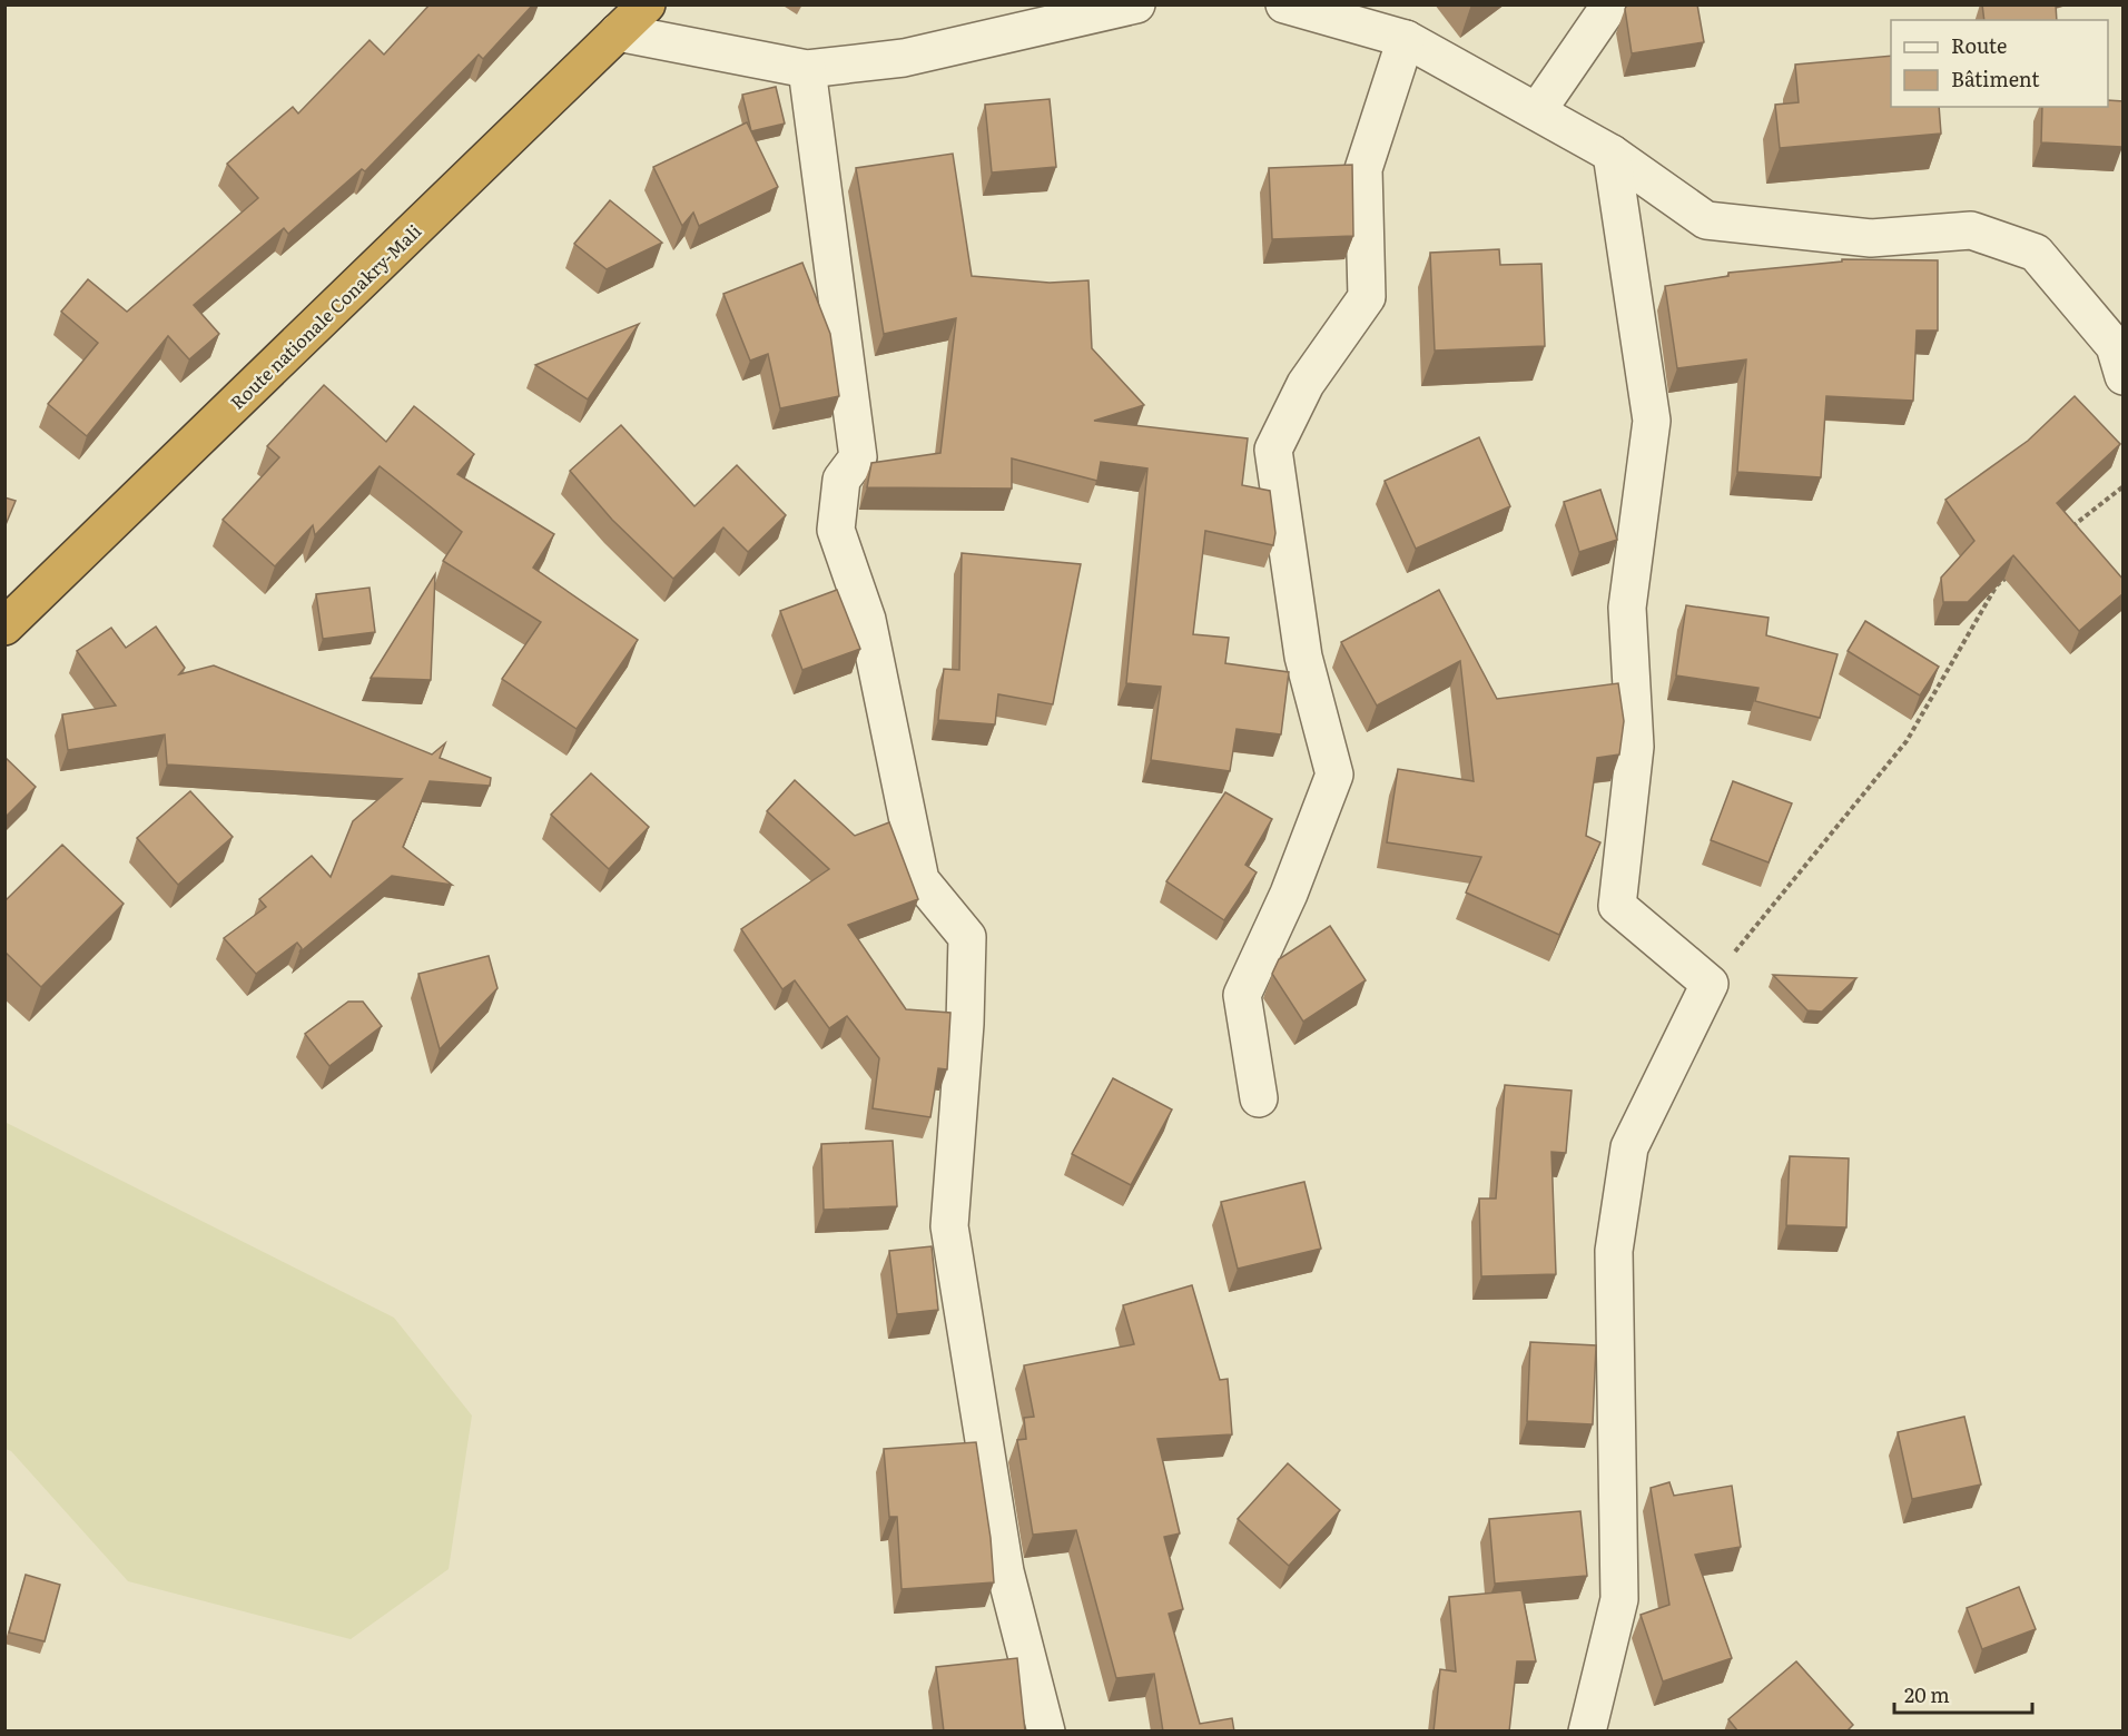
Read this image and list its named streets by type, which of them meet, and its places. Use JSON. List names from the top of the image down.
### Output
{
  "streets": {
    "highway": ["Route nationale Conakry-Mali"]
  },
  "legend": ["Route", "Bâtiment"],
  "scale_bar": "20 m"
}
